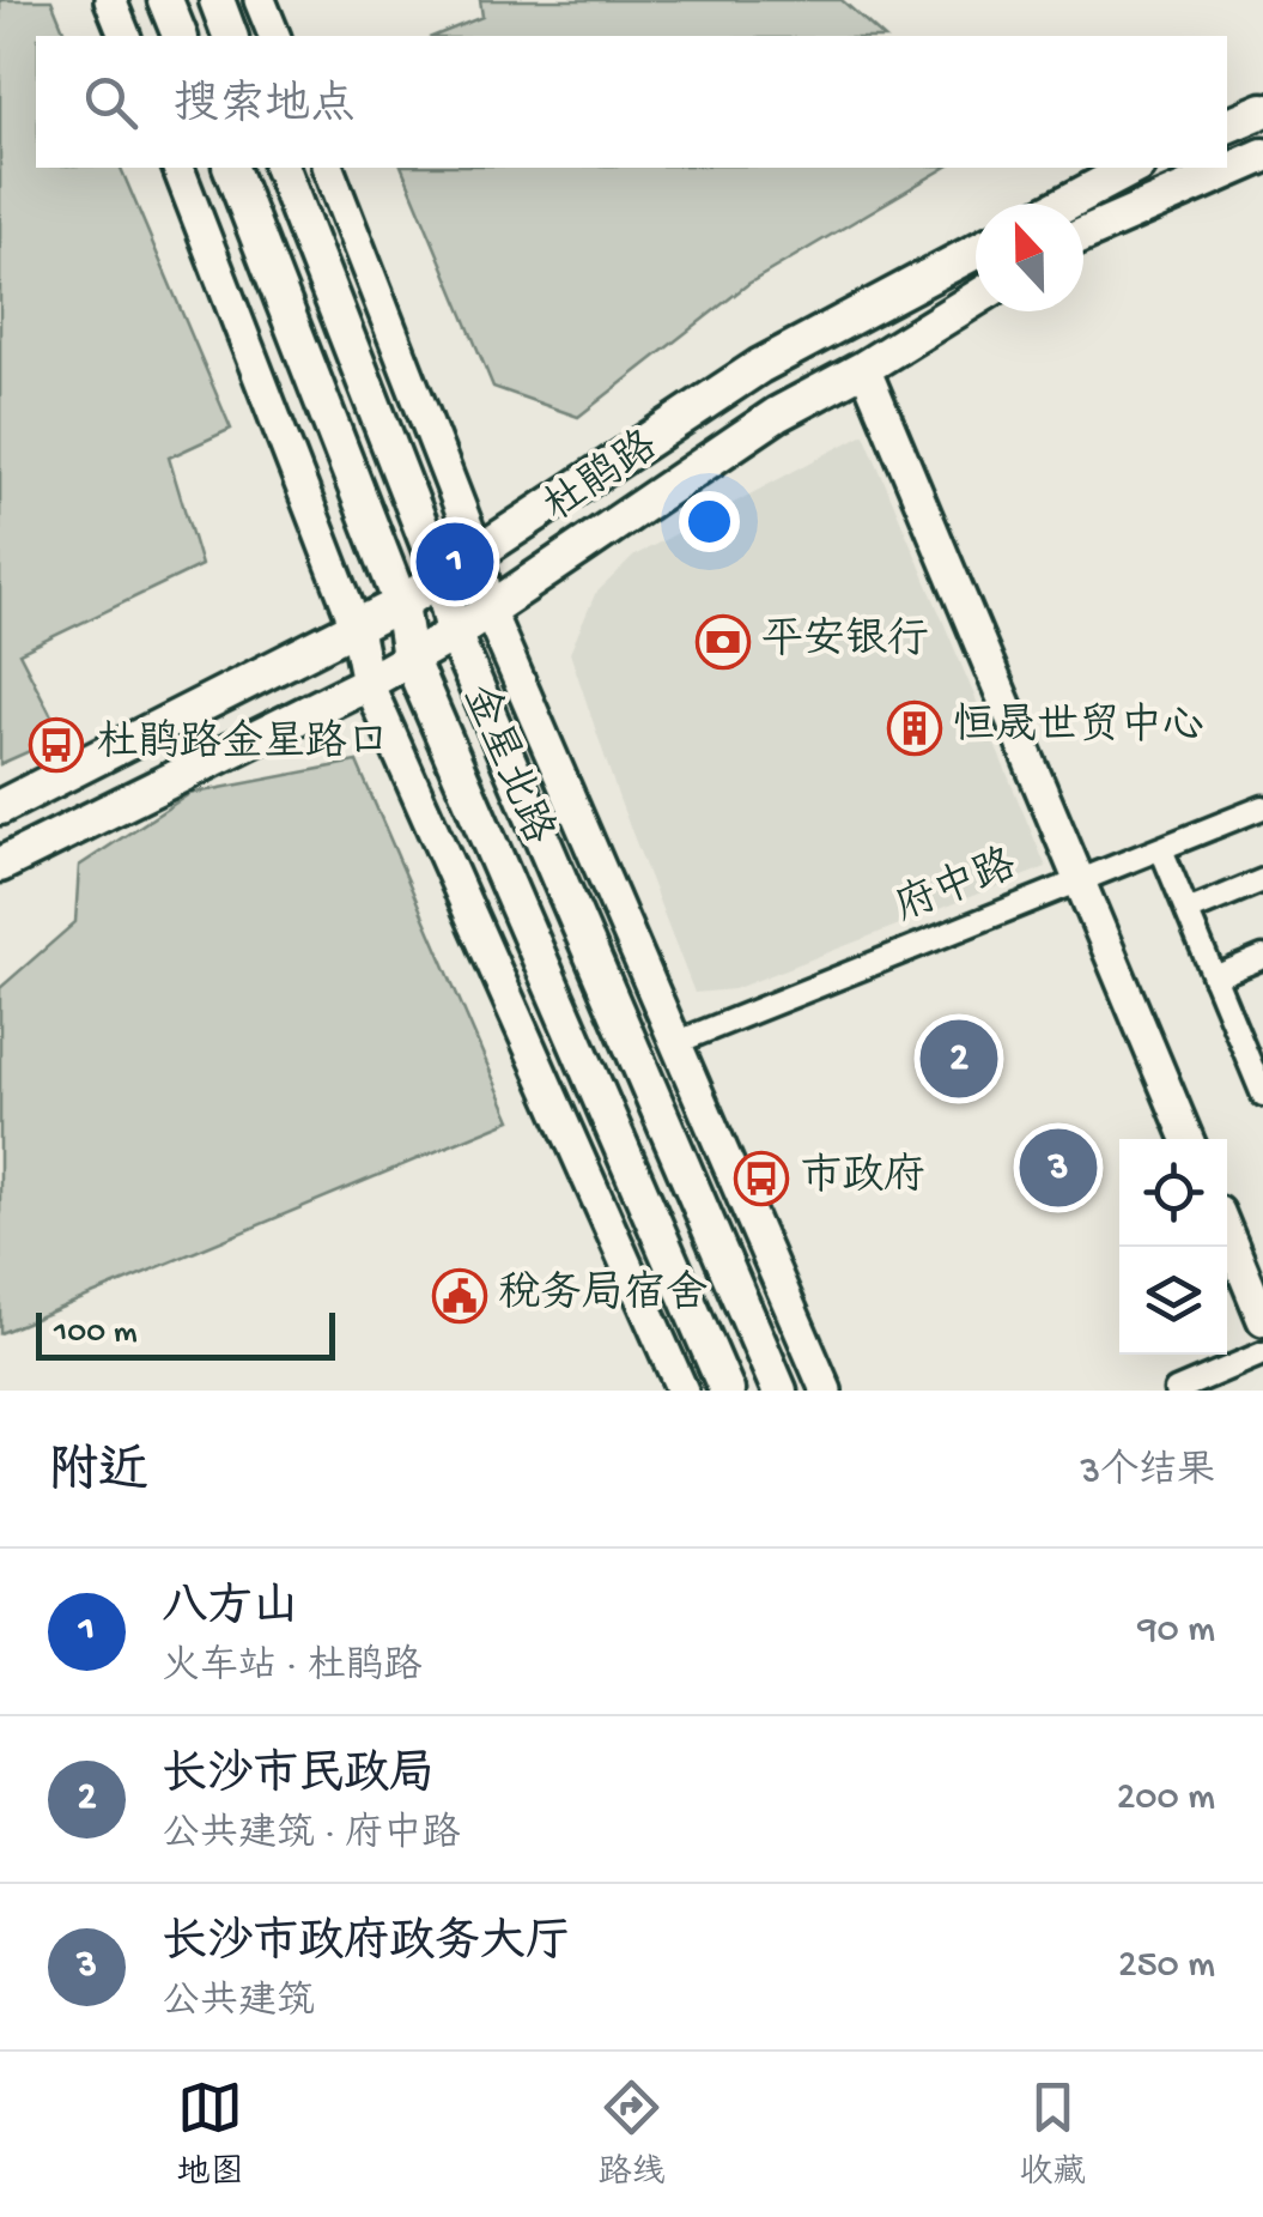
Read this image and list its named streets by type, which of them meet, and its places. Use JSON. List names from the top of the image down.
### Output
{
  "streets": {
    "main road": ["杜鹃路", "金星北路"],
    "street": ["府中路"]
  },
  "crossings": [
    ["杜鹃路", "金星北路"]
  ],
  "places": {
    "bank": ["平安银行"],
    "building": ["恒晟世贸中心"],
    "bus stop": ["杜鹃路金星路口", "市政府"],
    "public building": ["税务局宿舍"]
  },
  "scale_bar": "100 m",
  "north": "top",
  "page": {
    "search": "搜索地点",
    "pins": ["1", "2", "3"],
    "scale": "100 m",
    "heading": ["附近", "3个结果"],
    "list": [
      {
        "mark": "1",
        "name": "八方山",
        "note": "火车站 · 杜鹃路",
        "value": "90 m"
      },
      {
        "mark": "2",
        "name": "长沙市民政局",
        "note": "公共建筑 · 府中路",
        "value": "200 m"
      },
      {
        "mark": "3",
        "name": "长沙市政府政务大厅",
        "note": "公共建筑",
        "value": "250 m"
      }
    ],
    "nav": ["地图", "路线", "收藏"]
  }
}
